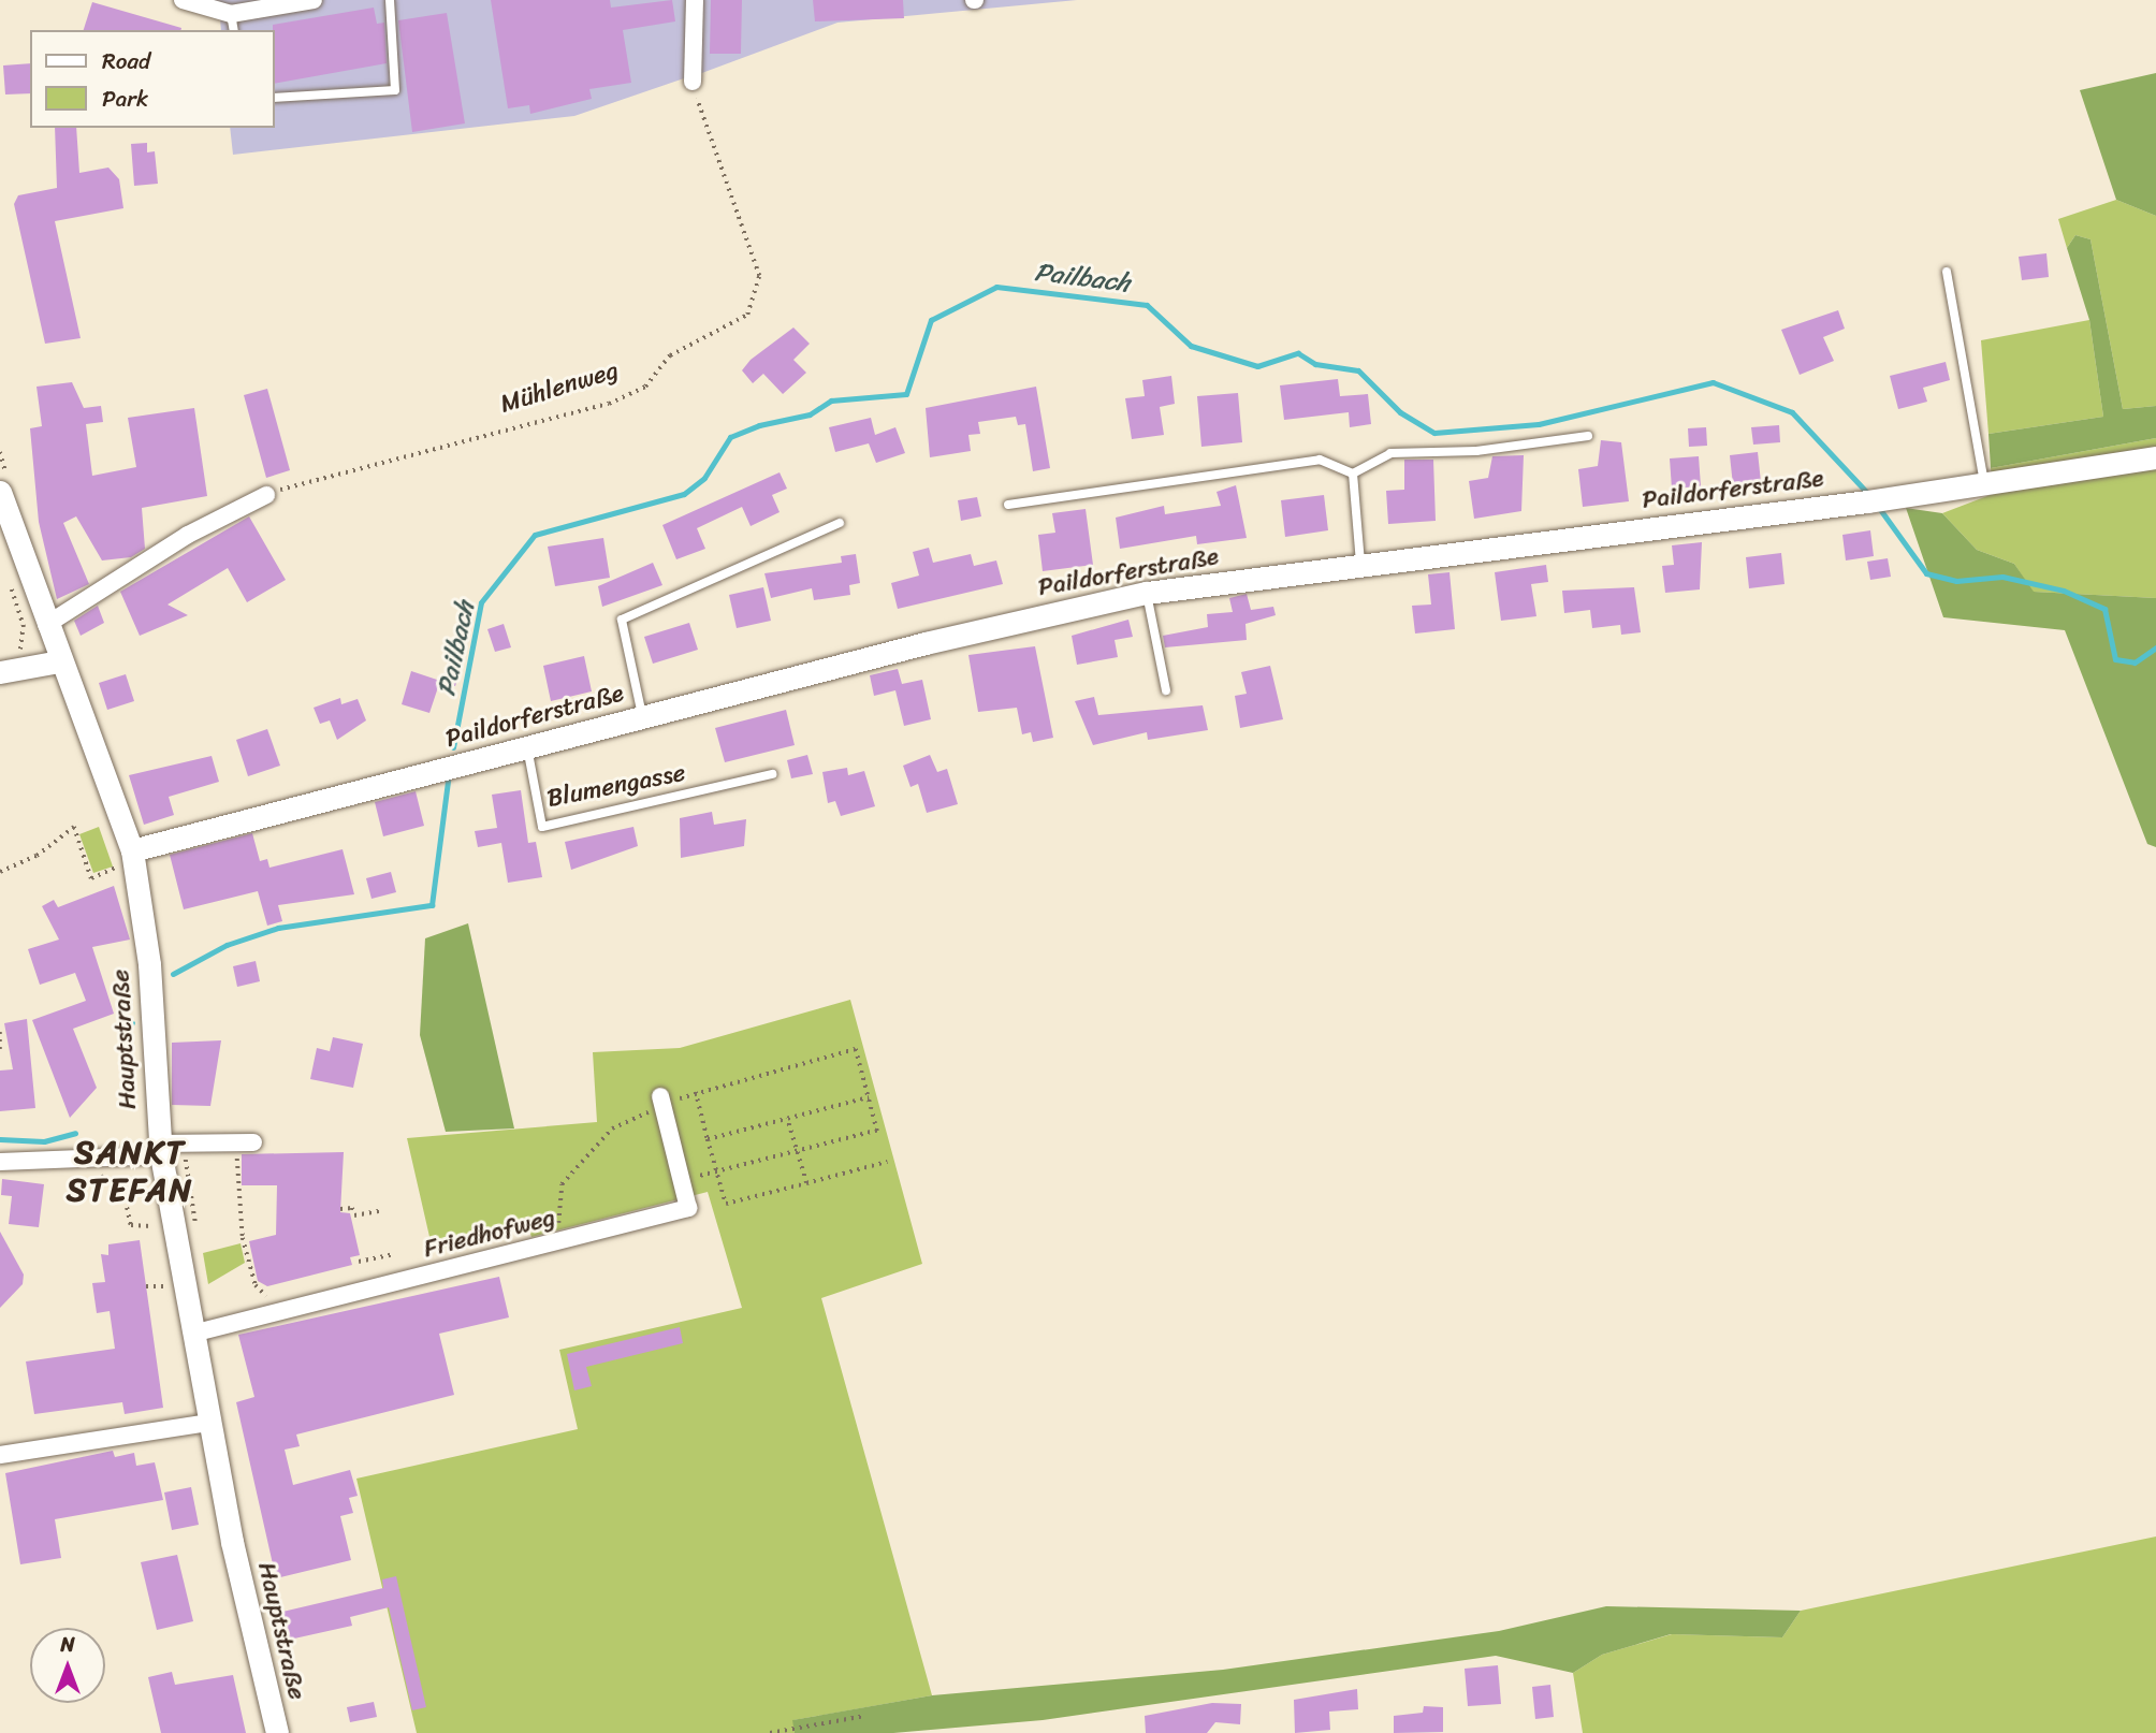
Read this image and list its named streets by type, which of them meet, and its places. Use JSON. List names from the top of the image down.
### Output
{
  "streets": {
    "street": ["Paildorferstraße", "Hauptstraße", "Friedhofweg"],
    "lane": ["Blumengasse"],
    "path": ["Mühlenweg"]
  },
  "crossings": [
    ["Paildorferstraße", "Blumengasse"],
    ["Paildorferstraße", "Hauptstraße"],
    ["Hauptstraße", "Friedhofweg"]
  ],
  "districts": ["SANKT STEFAN"],
  "water": ["Pailbach"],
  "legend": ["Road", "Park"],
  "north": "top"
}
